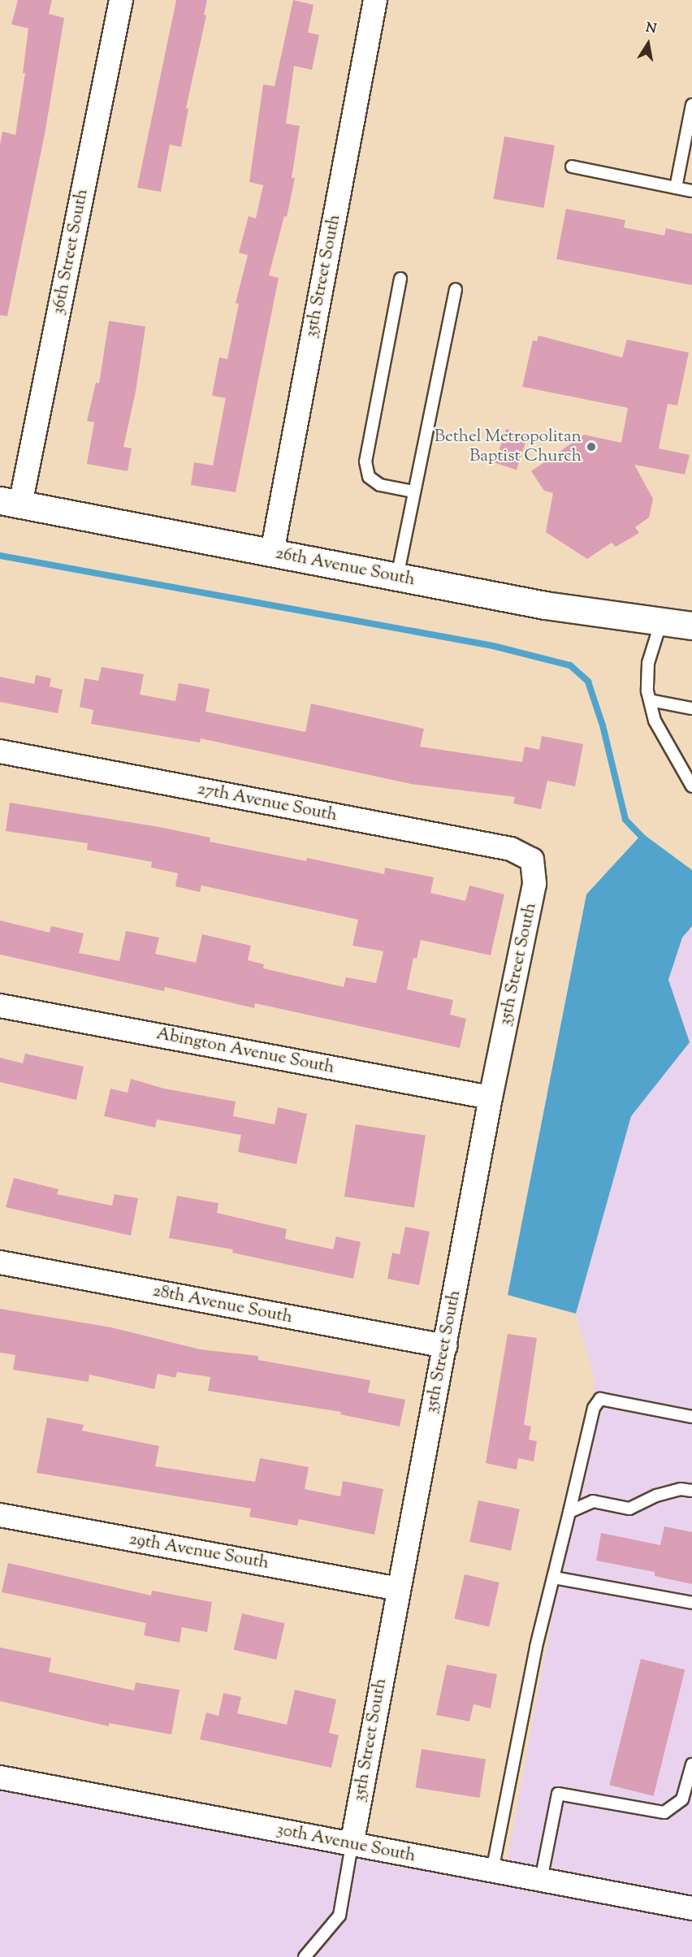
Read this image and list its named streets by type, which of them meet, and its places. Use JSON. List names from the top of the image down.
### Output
{
  "streets": {
    "street": [
      "36th Street South",
      "35th Street South",
      "26th Avenue South",
      "27th Avenue South",
      "Abington Avenue South",
      "28th Avenue South",
      "29th Avenue South",
      "30th Avenue South"
    ]
  },
  "crossings": [
    ["36th Street South", "26th Avenue South"],
    ["35th Street South", "26th Avenue South"],
    ["35th Street South", "27th Avenue South"],
    ["35th Street South", "Abington Avenue South"],
    ["35th Street South", "28th Avenue South"],
    ["35th Street South", "29th Avenue South"],
    ["35th Street South", "30th Avenue South"]
  ],
  "places": ["Bethel Metropolitan Baptist Church"],
  "north": "top"
}
